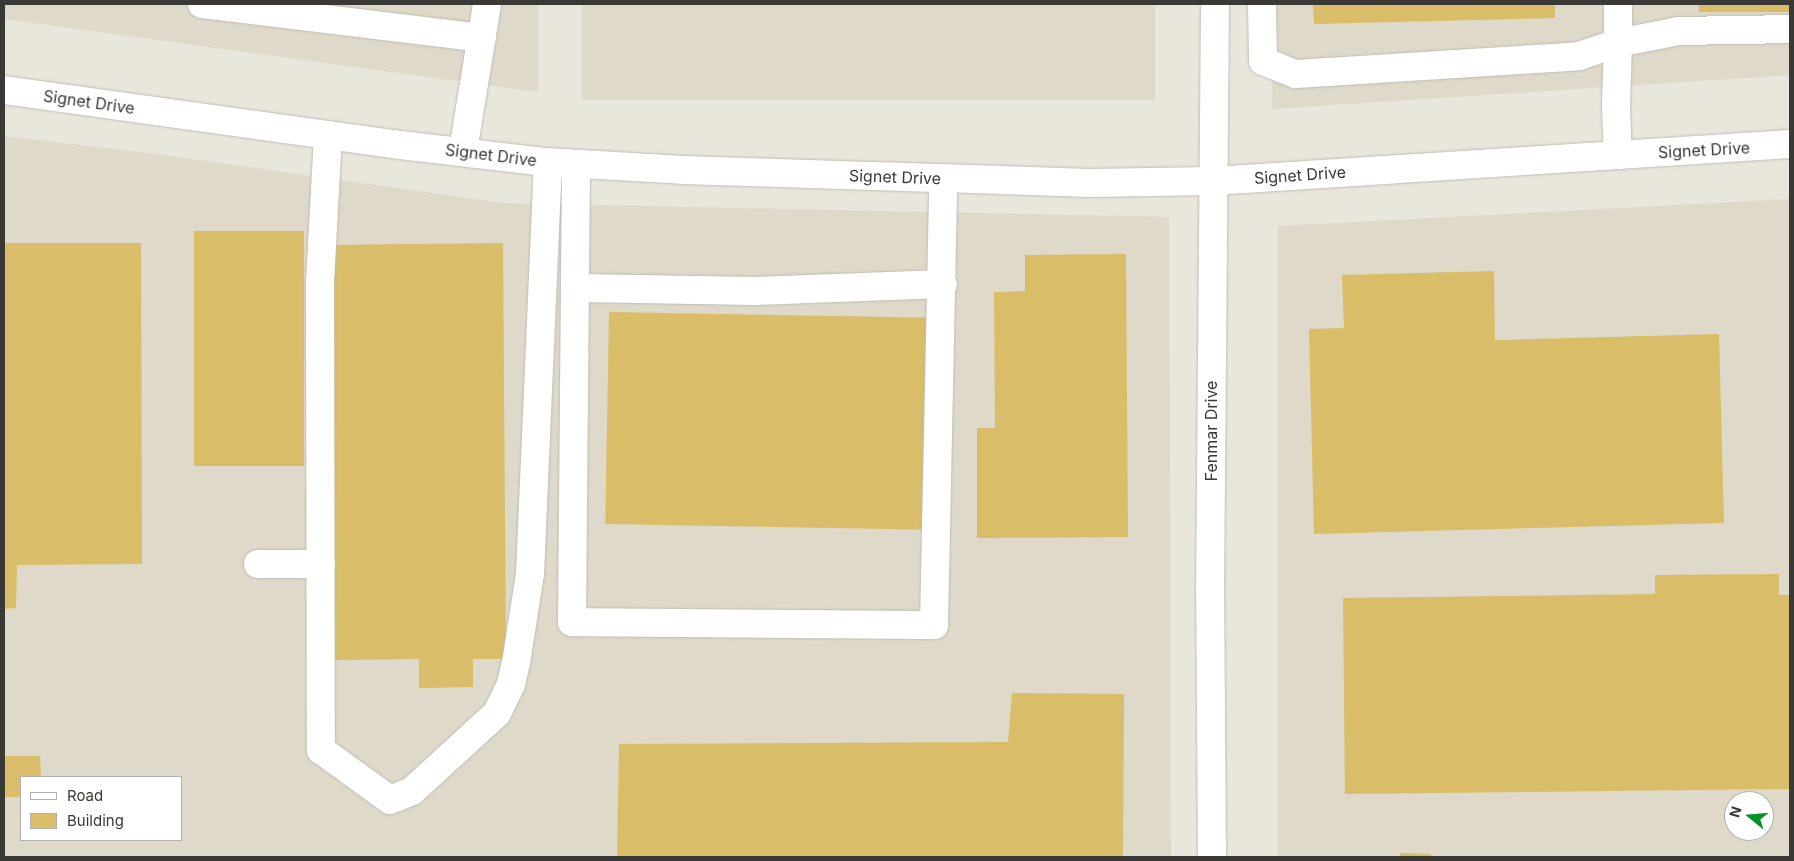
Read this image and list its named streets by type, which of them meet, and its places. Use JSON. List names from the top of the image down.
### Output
{
  "streets": {
    "street": ["Signet Drive", "Fenmar Drive"]
  },
  "crossings": [
    ["Signet Drive", "Fenmar Drive"]
  ],
  "legend": ["Road", "Building"],
  "north": "left"
}
